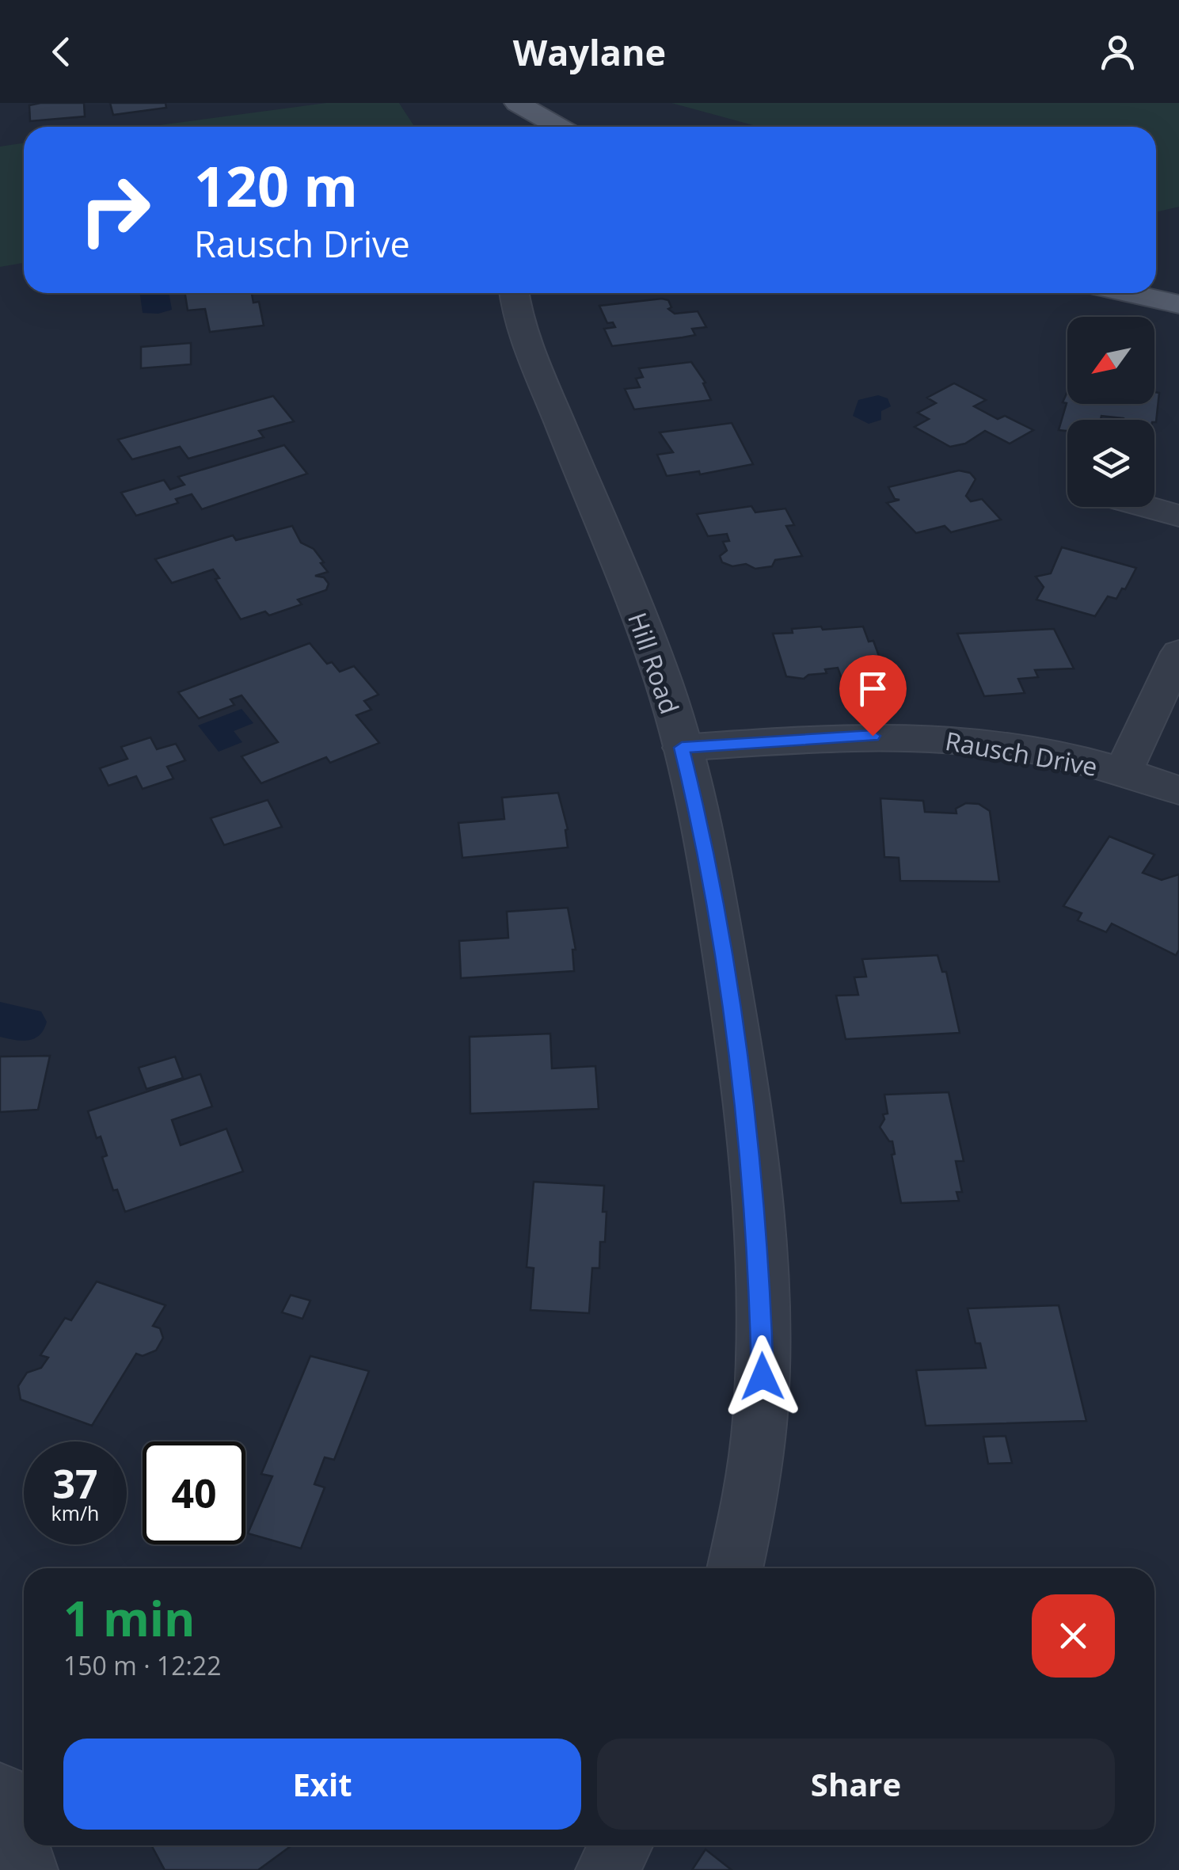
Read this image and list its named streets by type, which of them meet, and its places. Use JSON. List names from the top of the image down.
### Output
{
  "streets": {
    "street": ["Hill Road", "Rausch Drive"]
  },
  "crossings": [
    ["Hill Road", "Rausch Drive"]
  ],
  "north": "bottom left",
  "page": {
    "header": "Waylane",
    "turn": ["120 m", "Rausch Drive"],
    "speed": "37 km/h",
    "limit": "40",
    "heading": ["1 min", "150 m · 12:22"],
    "buttons": ["Exit", "Share"]
  }
}
